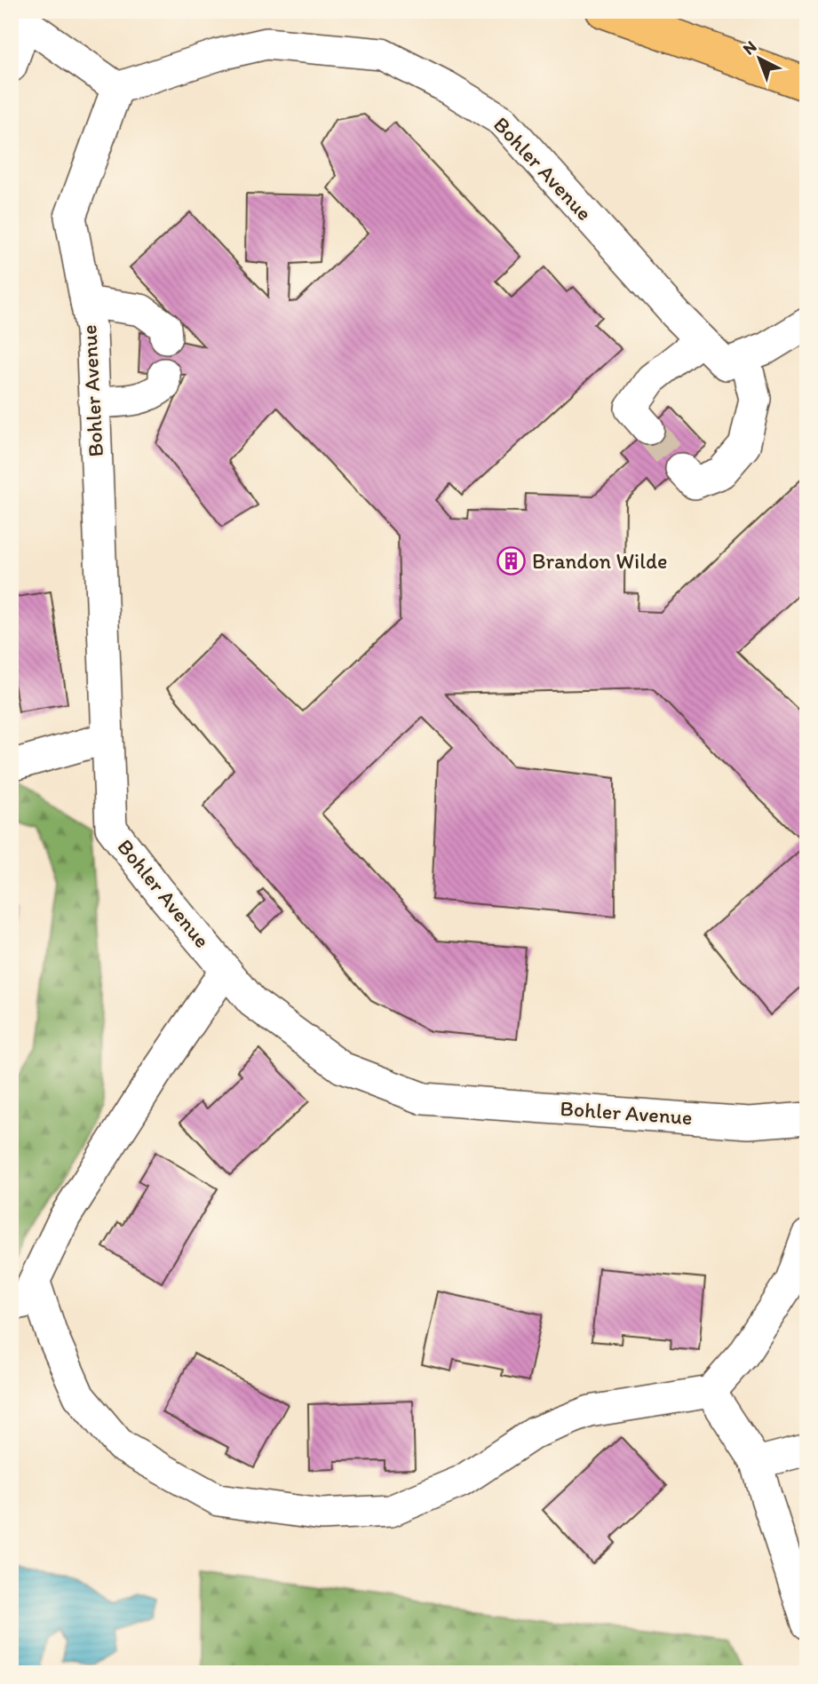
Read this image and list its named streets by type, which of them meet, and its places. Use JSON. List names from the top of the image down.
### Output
{
  "streets": {
    "street": ["Bohler Avenue"]
  },
  "places": {
    "building": ["Brandon Wilde"]
  },
  "north": "top left"
}
